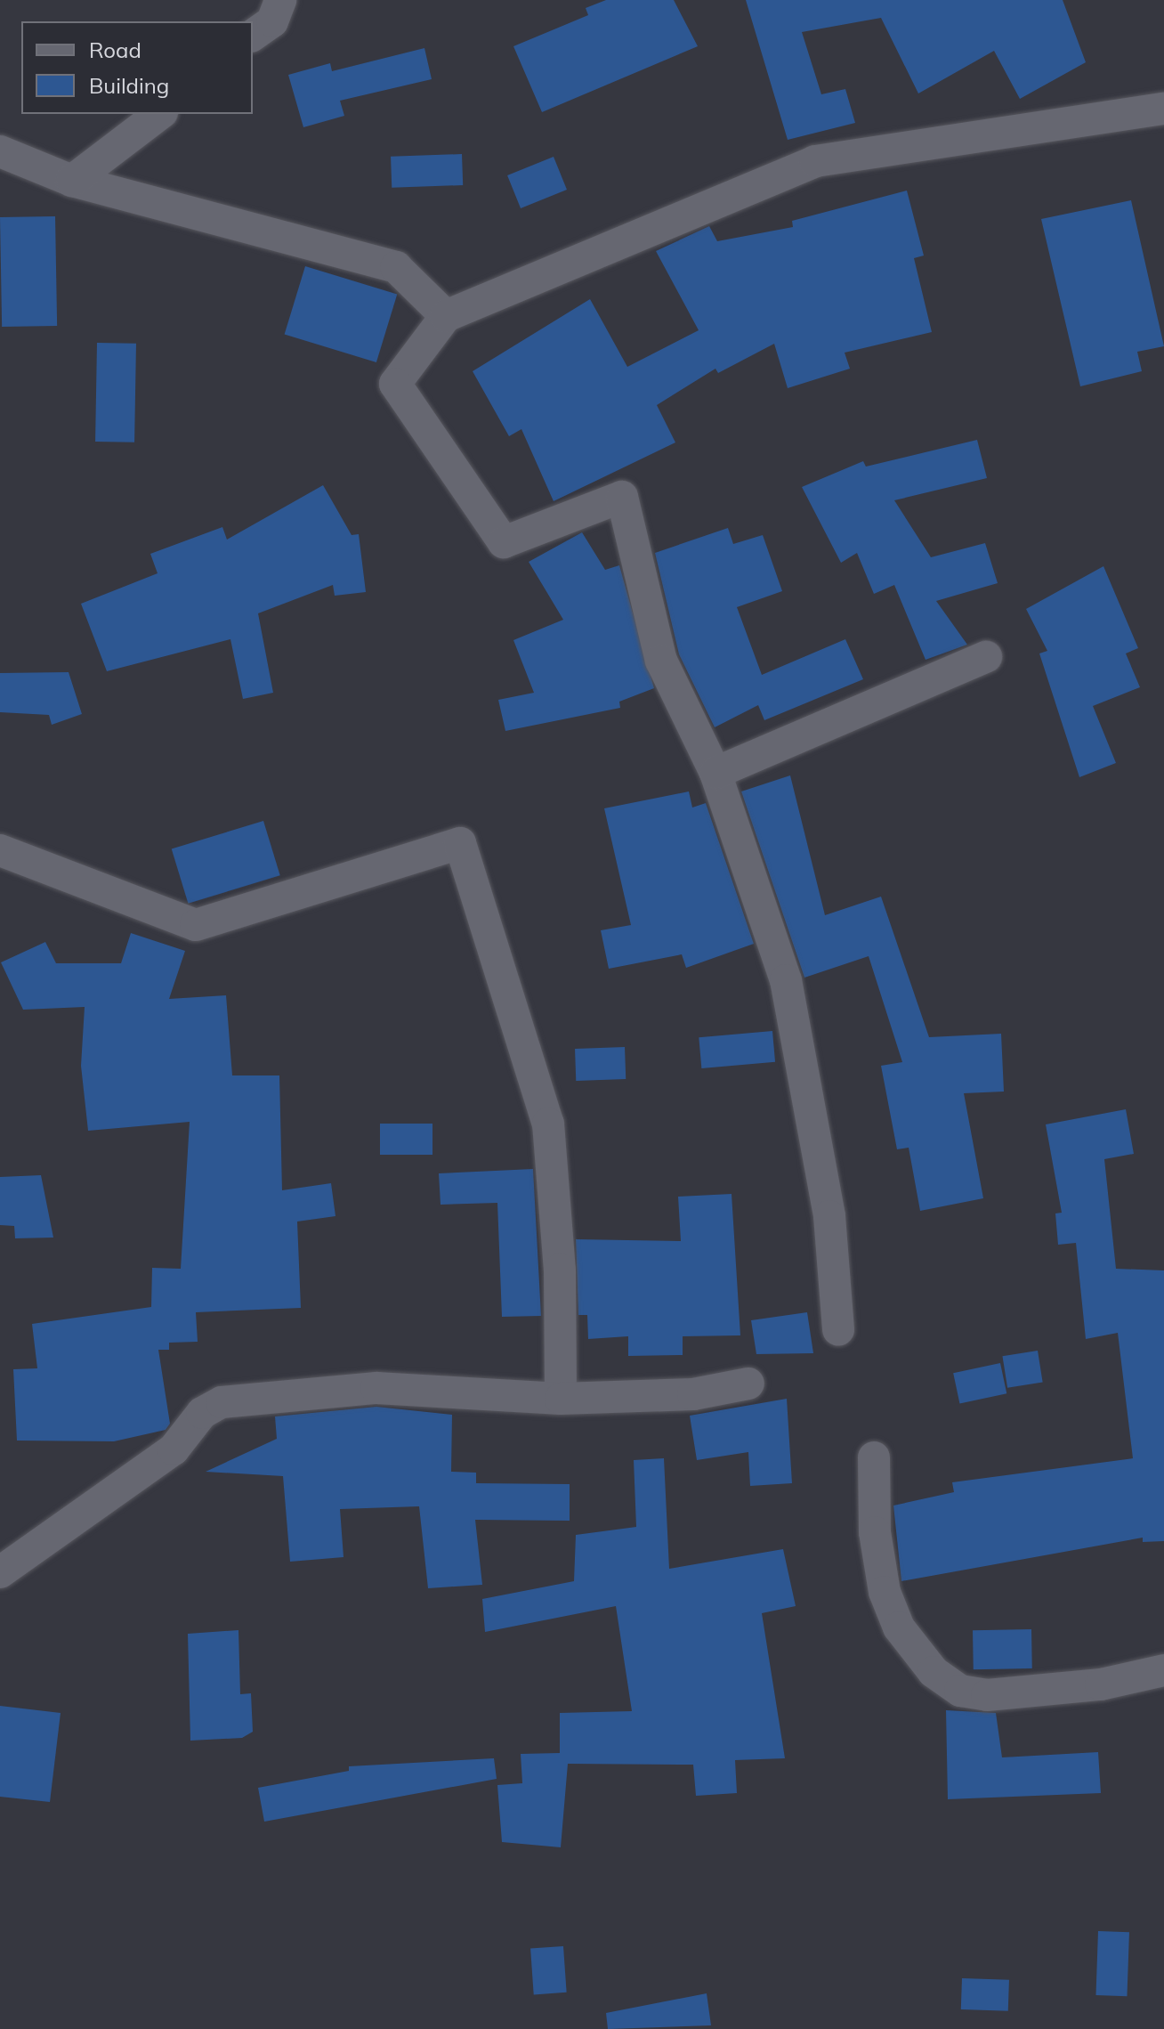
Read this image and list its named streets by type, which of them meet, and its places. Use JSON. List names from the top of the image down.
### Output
{
  "legend": ["Road", "Building"]
}
